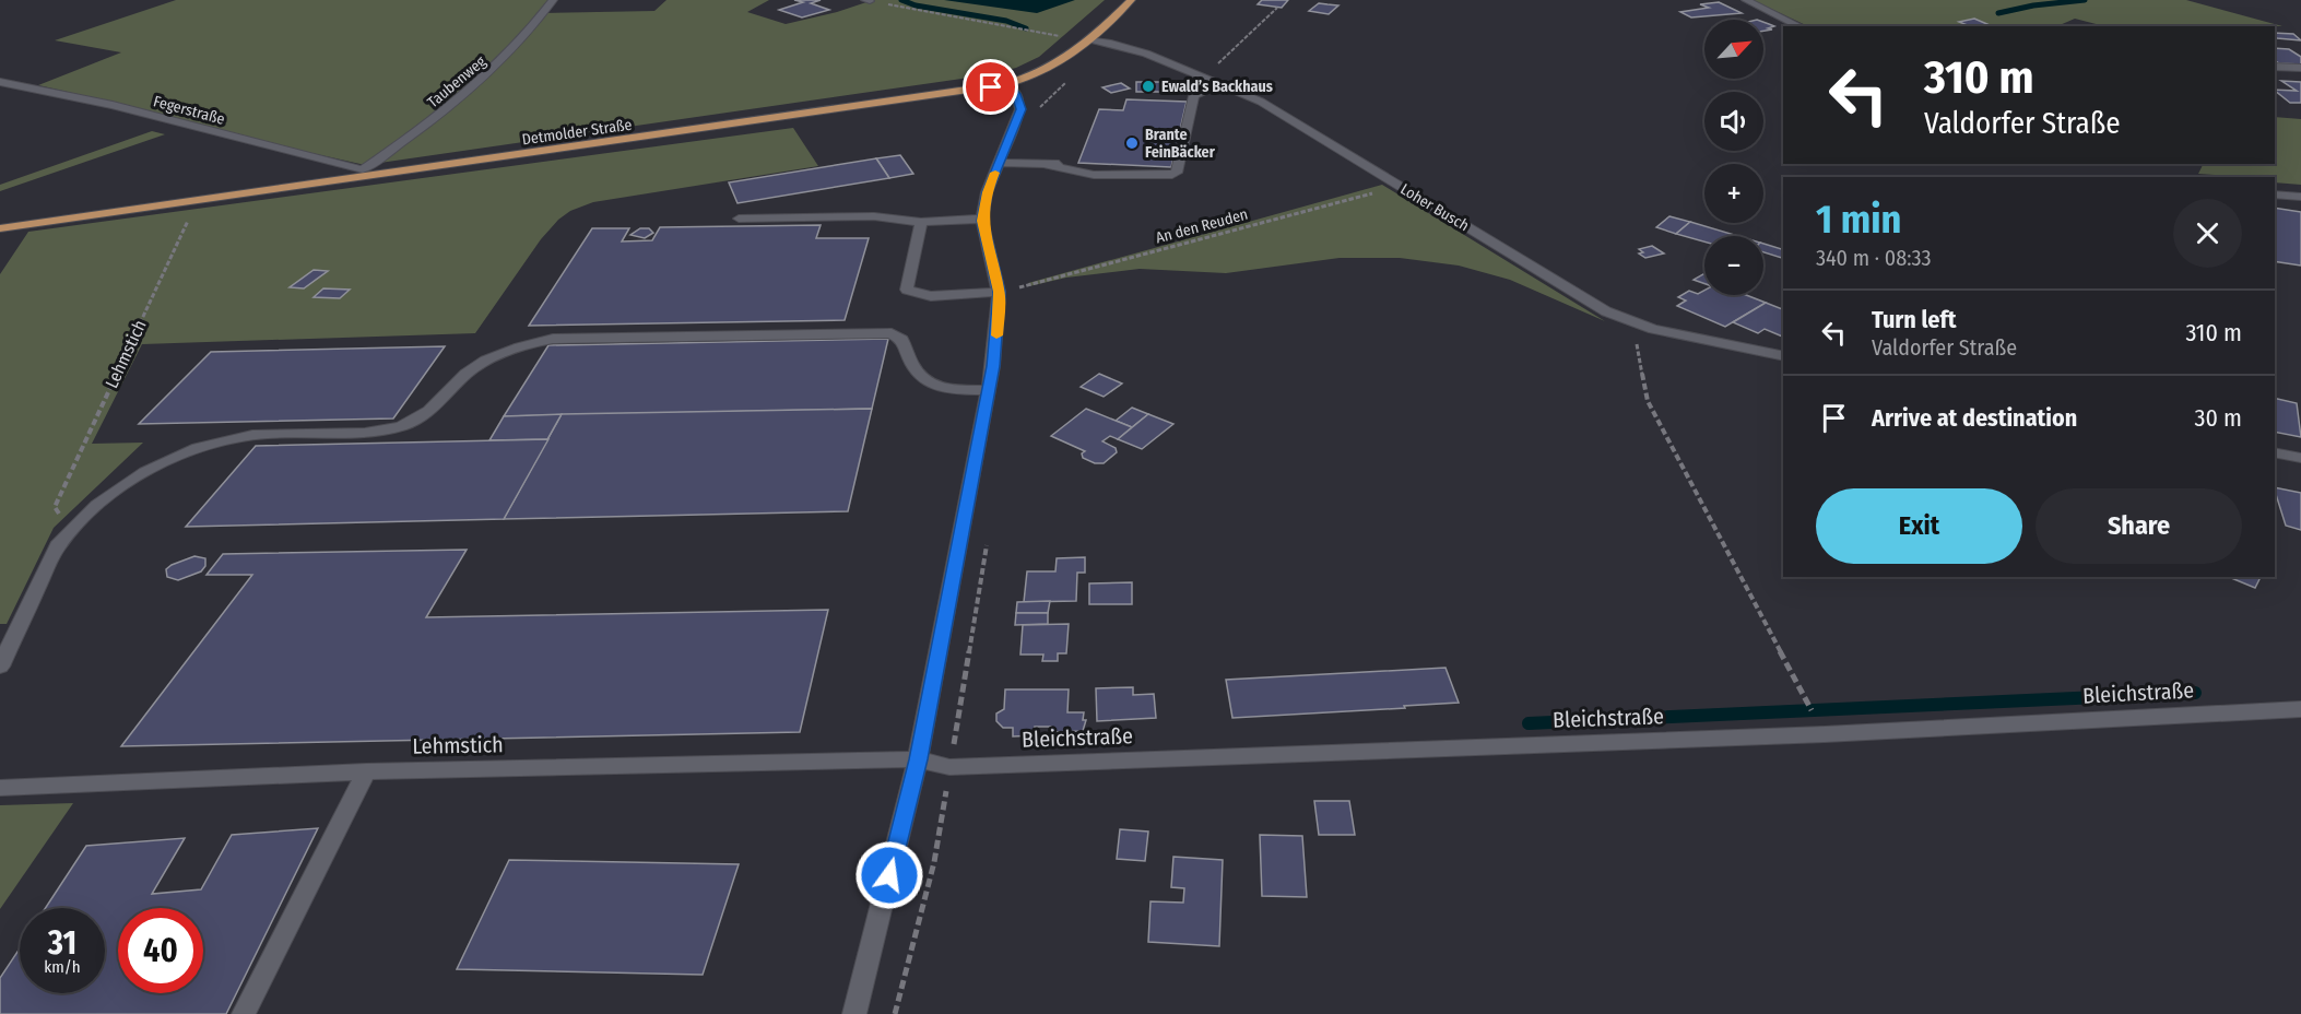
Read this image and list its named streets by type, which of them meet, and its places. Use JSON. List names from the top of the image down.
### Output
{
  "streets": {
    "main road": ["Detmolder Straße"],
    "street": [
      "Taubenweg",
      "Fegerstraße",
      "Loher Busch",
      "Lehmstich",
      "Bleichstraße"
    ],
    "path": ["An den Reuden"]
  },
  "crossings": [
    ["Taubenweg", "Fegerstraße"],
    ["Taubenweg", "Detmolder Straße"],
    ["Fegerstraße", "Detmolder Straße"],
    ["Detmolder Straße", "Loher Busch"],
    ["Loher Busch", "An den Reuden"],
    ["Lehmstich", "Bleichstraße"]
  ],
  "places": ["Ewald’s Backhaus", "Brante FeinBäcker"],
  "north": "top right",
  "page": {
    "map_buttons": ["+", "−"],
    "turn": ["310 m", "Valdorfer Straße"],
    "heading": ["1 min", "340 m · 08:33"],
    "list": [
      {
        "name": "Turn left",
        "note": "Valdorfer Straße",
        "value": "310 m"
      },
      {
        "name": "Arrive at destination",
        "value": "30 m"
      }
    ],
    "buttons": ["Exit", "Share"],
    "speed": "31 km/h",
    "limit": "40"
  }
}
